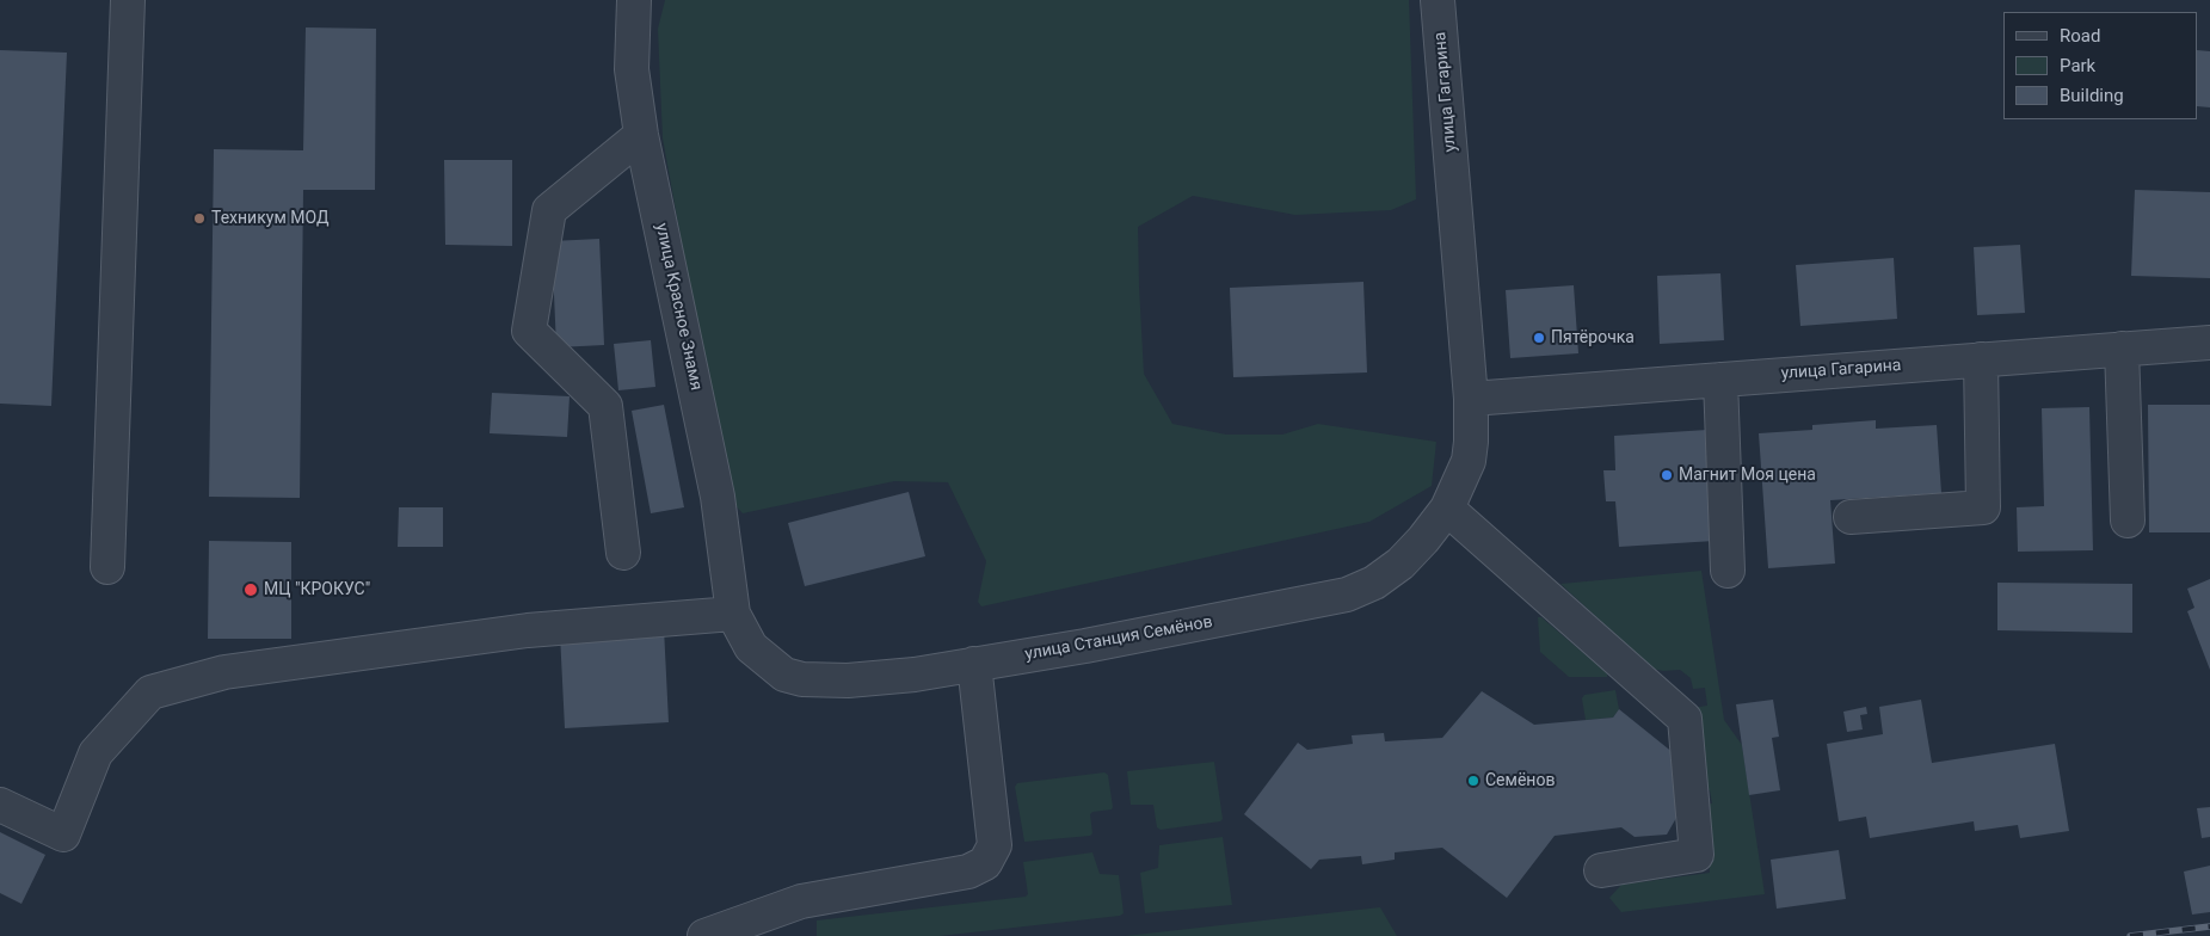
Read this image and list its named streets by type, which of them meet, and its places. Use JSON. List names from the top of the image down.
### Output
{
  "streets": {
    "street": ["улица Гагарина", "улица Красное Знамя", "улица Станция Семёнов"]
  },
  "crossings": [
    ["улица Гагарина", "улица Станция Семёнов"],
    ["улица Красное Знамя", "улица Станция Семёнов"]
  ],
  "places": [
    "Техникум МОД",
    "Пятёрочка",
    "Магнит Моя цена",
    "МЦ \"КРОКУС\"",
    "Семёнов"
  ],
  "legend": ["Road", "Park", "Building"]
}
